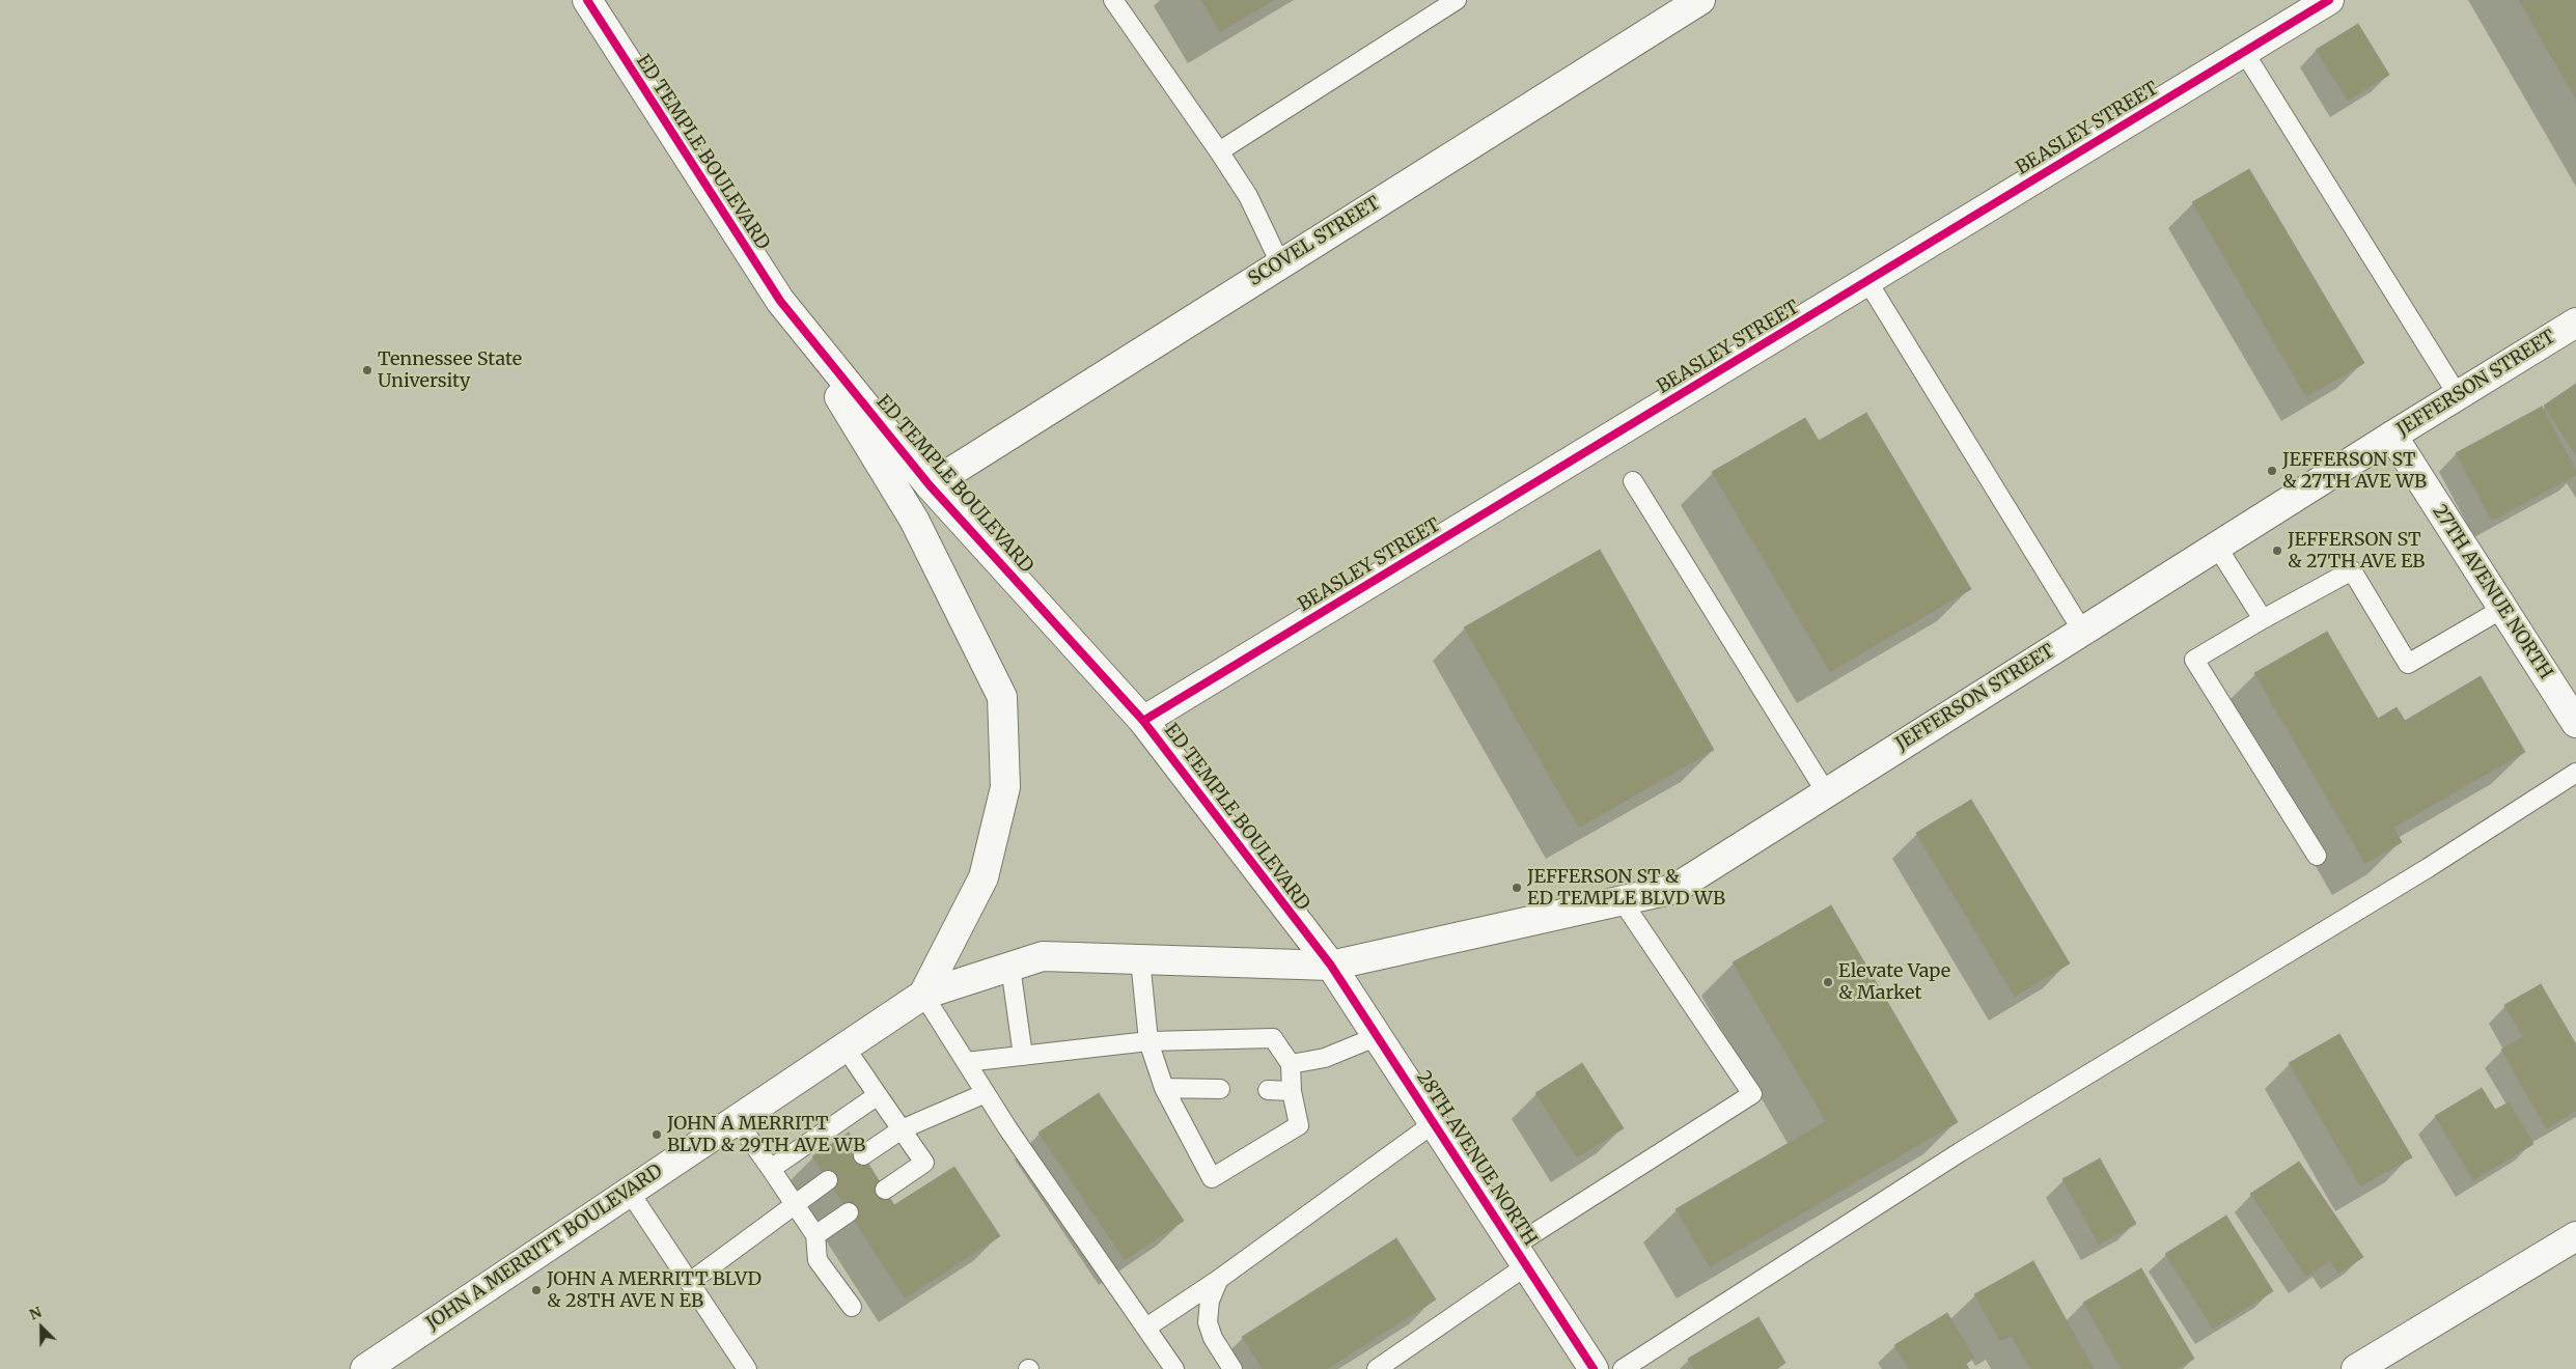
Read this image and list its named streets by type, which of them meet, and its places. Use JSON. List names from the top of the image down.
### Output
{
  "streets": {
    "street": [
      "BEASLEY STREET",
      "ED TEMPLE BOULEVARD",
      "SCOVEL STREET",
      "JEFFERSON STREET",
      "27TH AVENUE NORTH",
      "28TH AVENUE NORTH",
      "JOHN A MERRITT BOULEVARD"
    ]
  },
  "crossings": [
    ["BEASLEY STREET", "ED TEMPLE BOULEVARD"],
    ["ED TEMPLE BOULEVARD", "SCOVEL STREET"],
    ["ED TEMPLE BOULEVARD", "JEFFERSON STREET"],
    ["ED TEMPLE BOULEVARD", "28TH AVENUE NORTH"],
    ["ED TEMPLE BOULEVARD", "JOHN A MERRITT BOULEVARD"],
    ["JEFFERSON STREET", "27TH AVENUE NORTH"],
    ["JEFFERSON STREET", "28TH AVENUE NORTH"],
    ["JEFFERSON STREET", "JOHN A MERRITT BOULEVARD"],
    ["28TH AVENUE NORTH", "JOHN A MERRITT BOULEVARD"]
  ],
  "places": [
    "Tennessee State University",
    "JEFFERSON ST & 27TH AVE WB",
    "JEFFERSON ST & 27TH AVE EB",
    "JEFFERSON ST & ED TEMPLE BLVD WB",
    "Elevate Vape & Market",
    "JOHN A MERRITT BLVD & 29TH AVE WB",
    "JOHN A MERRITT BLVD & 28TH AVE N EB"
  ],
  "north": "top left"
}
